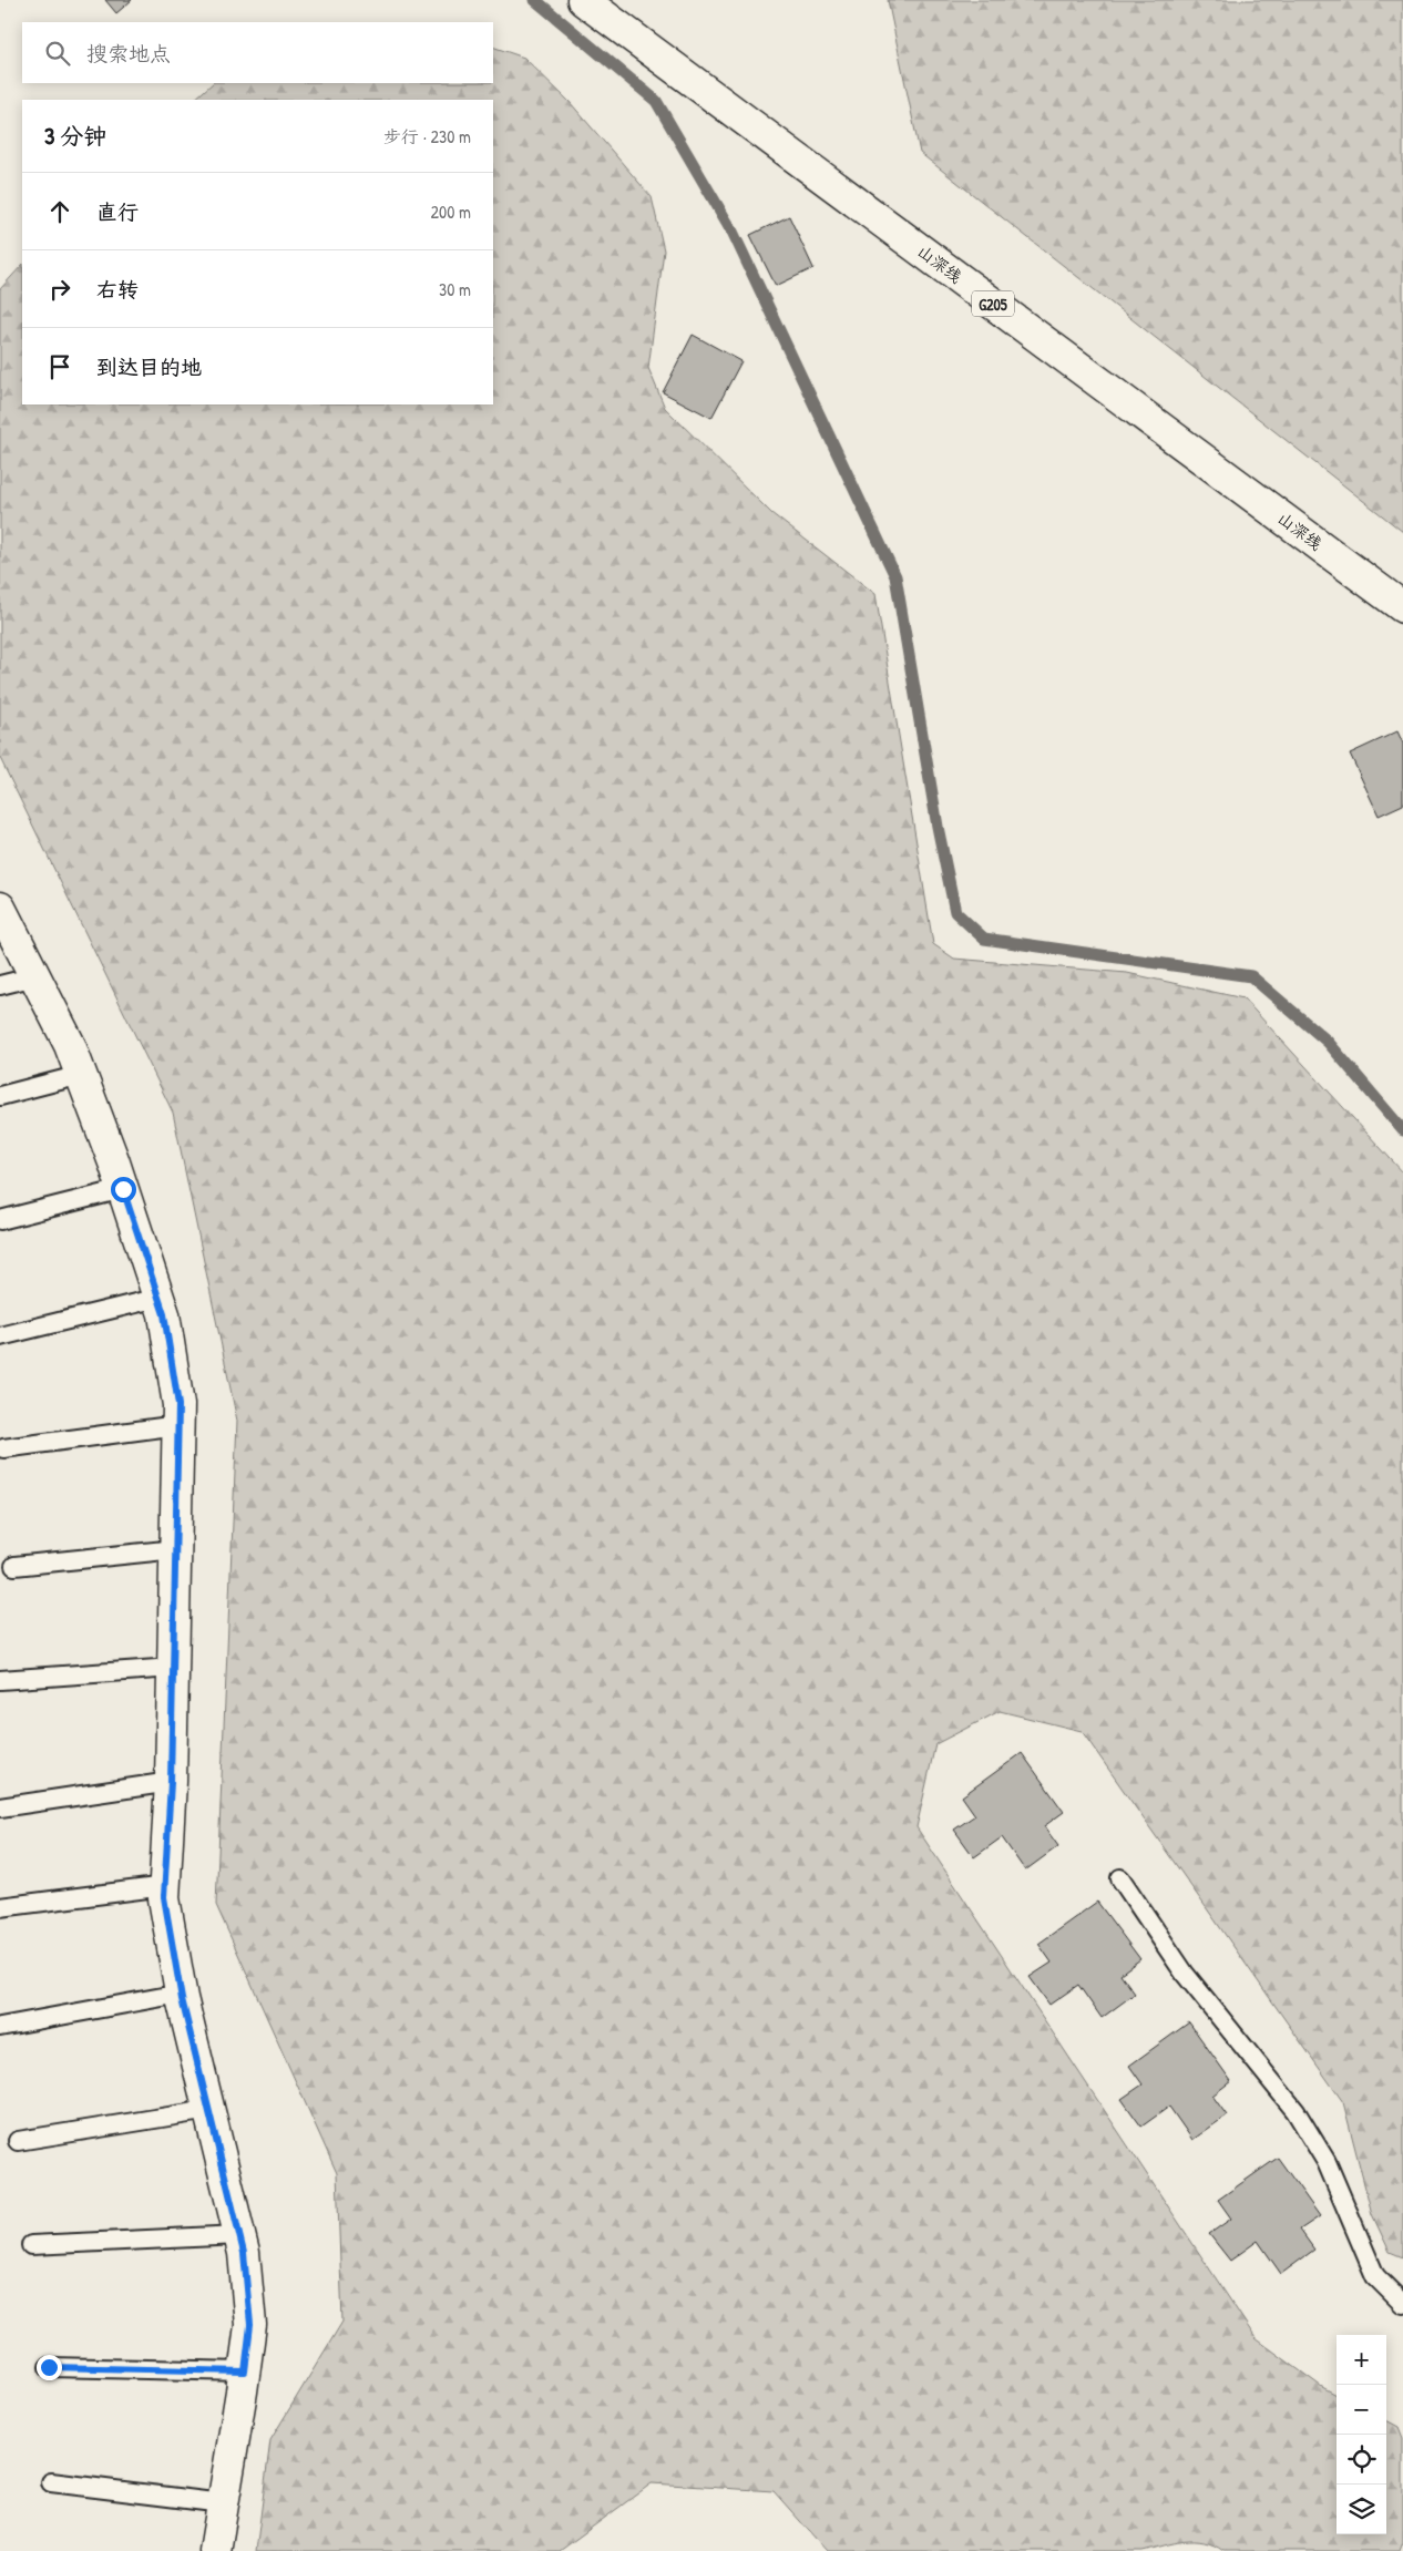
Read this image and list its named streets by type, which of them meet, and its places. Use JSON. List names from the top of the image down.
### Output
{
  "streets": {
    "main road": ["山深线", "G205"]
  },
  "page": {
    "search": "搜索地点",
    "heading": ["3 分钟", "步行 · 230 m"],
    "list": [
      ["直行", "200 m"],
      ["右转", "30 m"],
      "到达目的地"
    ],
    "map_buttons": ["+", "−"]
  }
}
